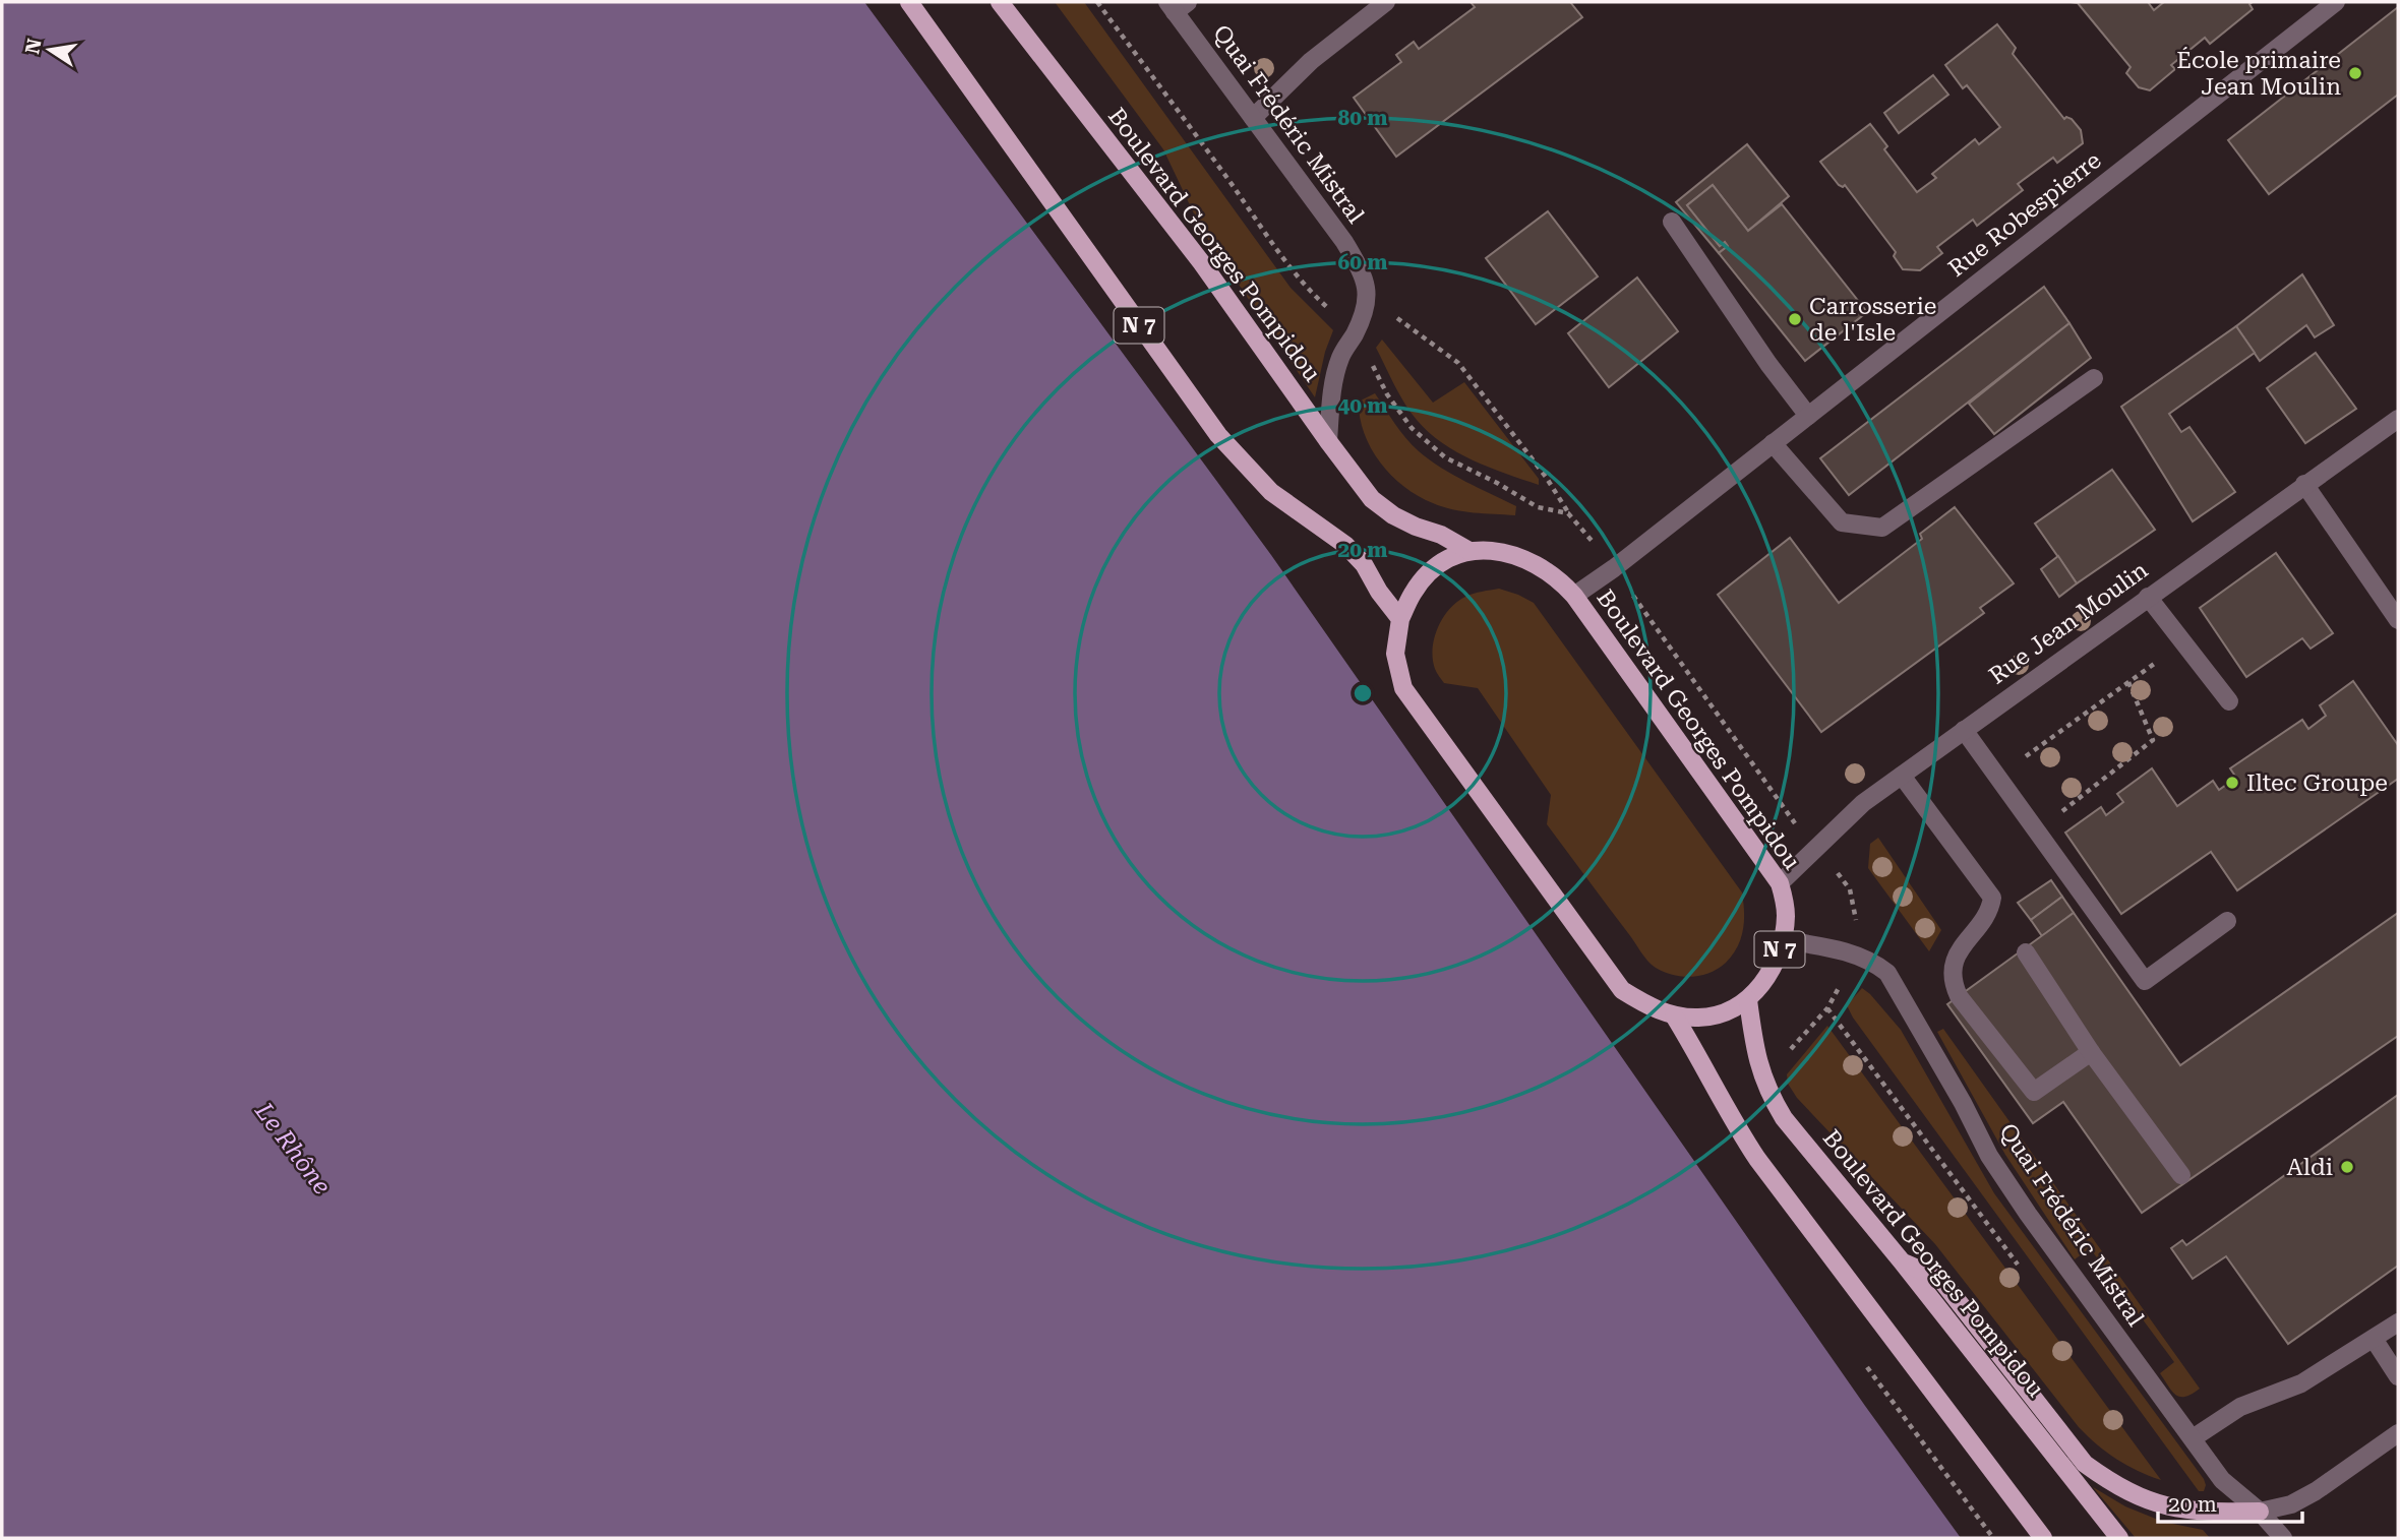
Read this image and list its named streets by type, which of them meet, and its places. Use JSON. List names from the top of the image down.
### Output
{
  "streets": {
    "main road": ["Boulevard Georges Pompidou", "N 7"],
    "street": ["Quai Frédéric Mistral", "Rue Robespierre", "Rue Jean Moulin"]
  },
  "crossings": [
    ["Quai Frédéric Mistral", "Boulevard Georges Pompidou"],
    ["Rue Robespierre", "Boulevard Georges Pompidou"],
    ["Boulevard Georges Pompidou", "N 7"],
    ["Boulevard Georges Pompidou", "Rue Jean Moulin"]
  ],
  "water": ["Le Rhône"],
  "places": [
    "École primaire Jean Moulin",
    "Carrosserie de l'Isle",
    "Iltec Groupe",
    "Aldi"
  ],
  "scale_bar": "20 m",
  "north": "left",
  "rings": [
    "80 m",
    "60 m",
    "40 m",
    "20 m"
  ]
}
